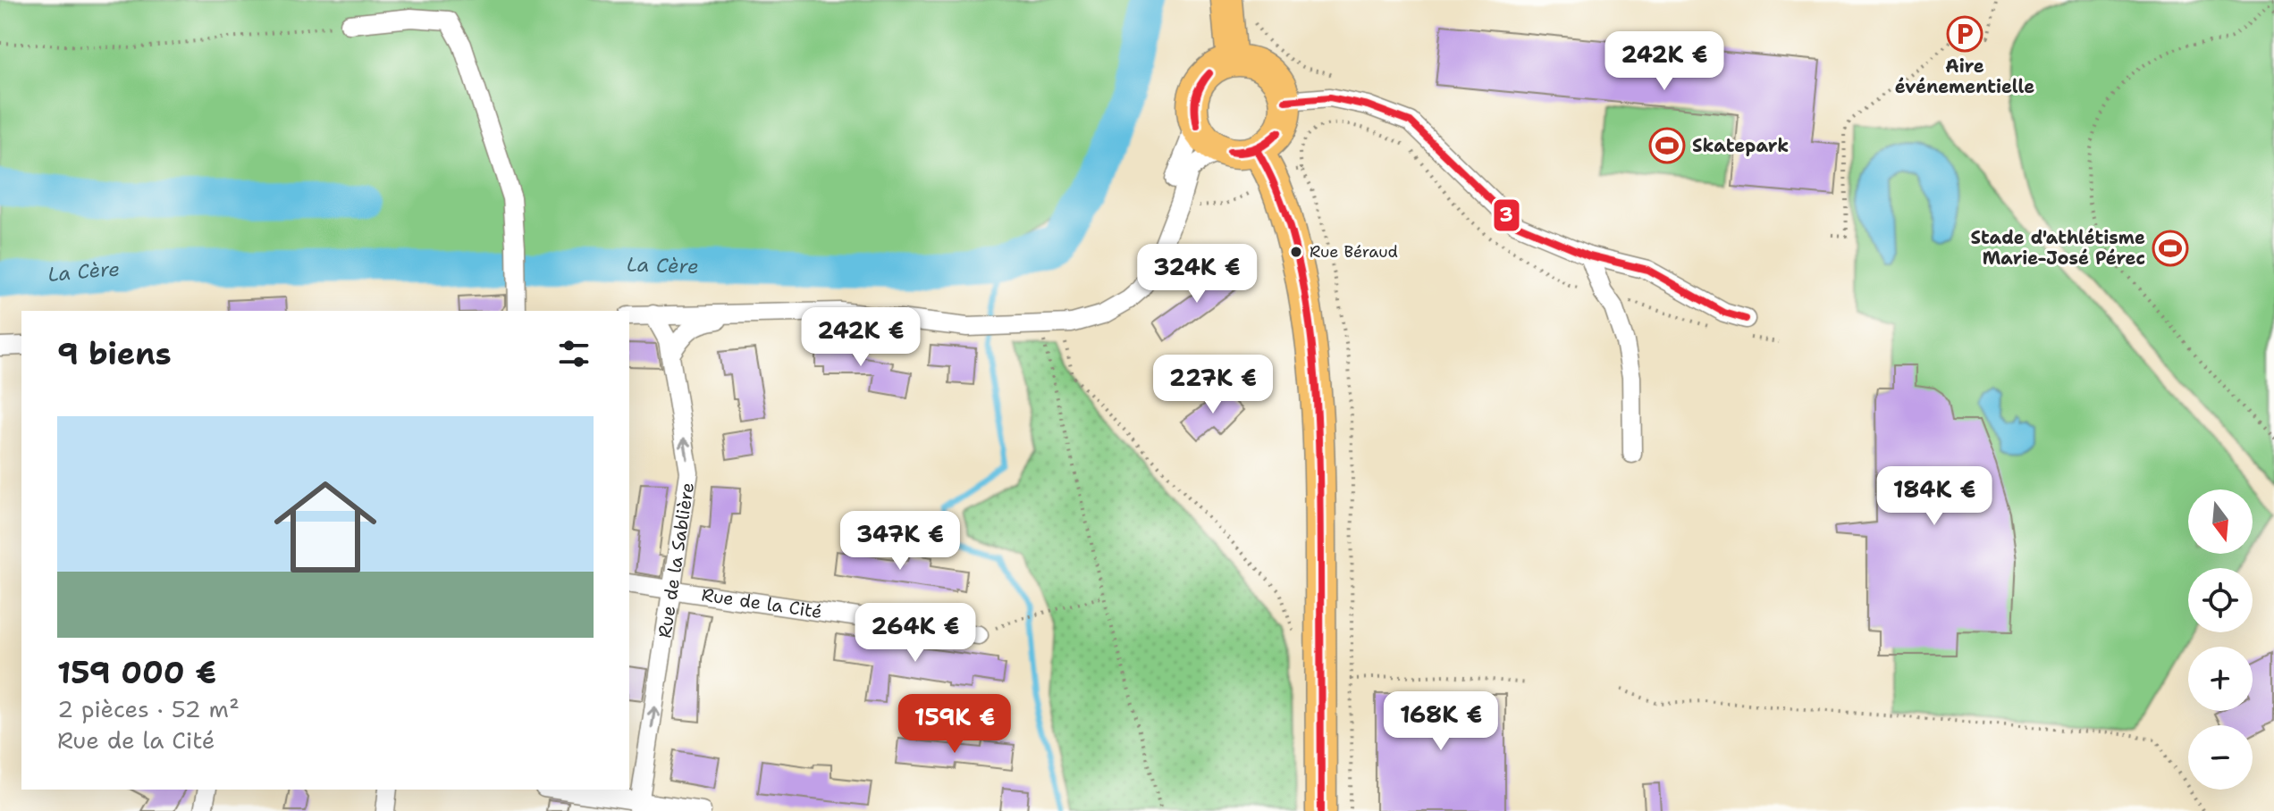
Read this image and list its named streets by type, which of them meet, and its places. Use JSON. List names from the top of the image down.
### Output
{
  "streets": {
    "street": ["Rue de la Sablière", "Rue de la Cité"]
  },
  "crossings": [
    ["Rue de la Sablière", "Rue de la Cité"]
  ],
  "one_way": ["Rue de la Sablière"],
  "water": ["La Cère"],
  "places": {
    "parking": ["Aire événementielle"],
    "sports": ["Skatepark", "Stade d'athlétisme Marie-José Pérec"],
    "other": ["Rue Béraud"]
  },
  "lines": ["transit line 3"],
  "north": "bottom",
  "page": {
    "price": [
      "242K €",
      "324K €",
      "242K €",
      "227K €",
      "184K €",
      "347K €",
      "264K €",
      "168K €",
      "159K €"
    ],
    "heading": "9 biens",
    "list": [
      {
        "name": "159 000 €",
        "note": "2 pièces · 52 m² · Rue de la Cité"
      }
    ],
    "map_buttons": ["+", "−"]
  }
}
